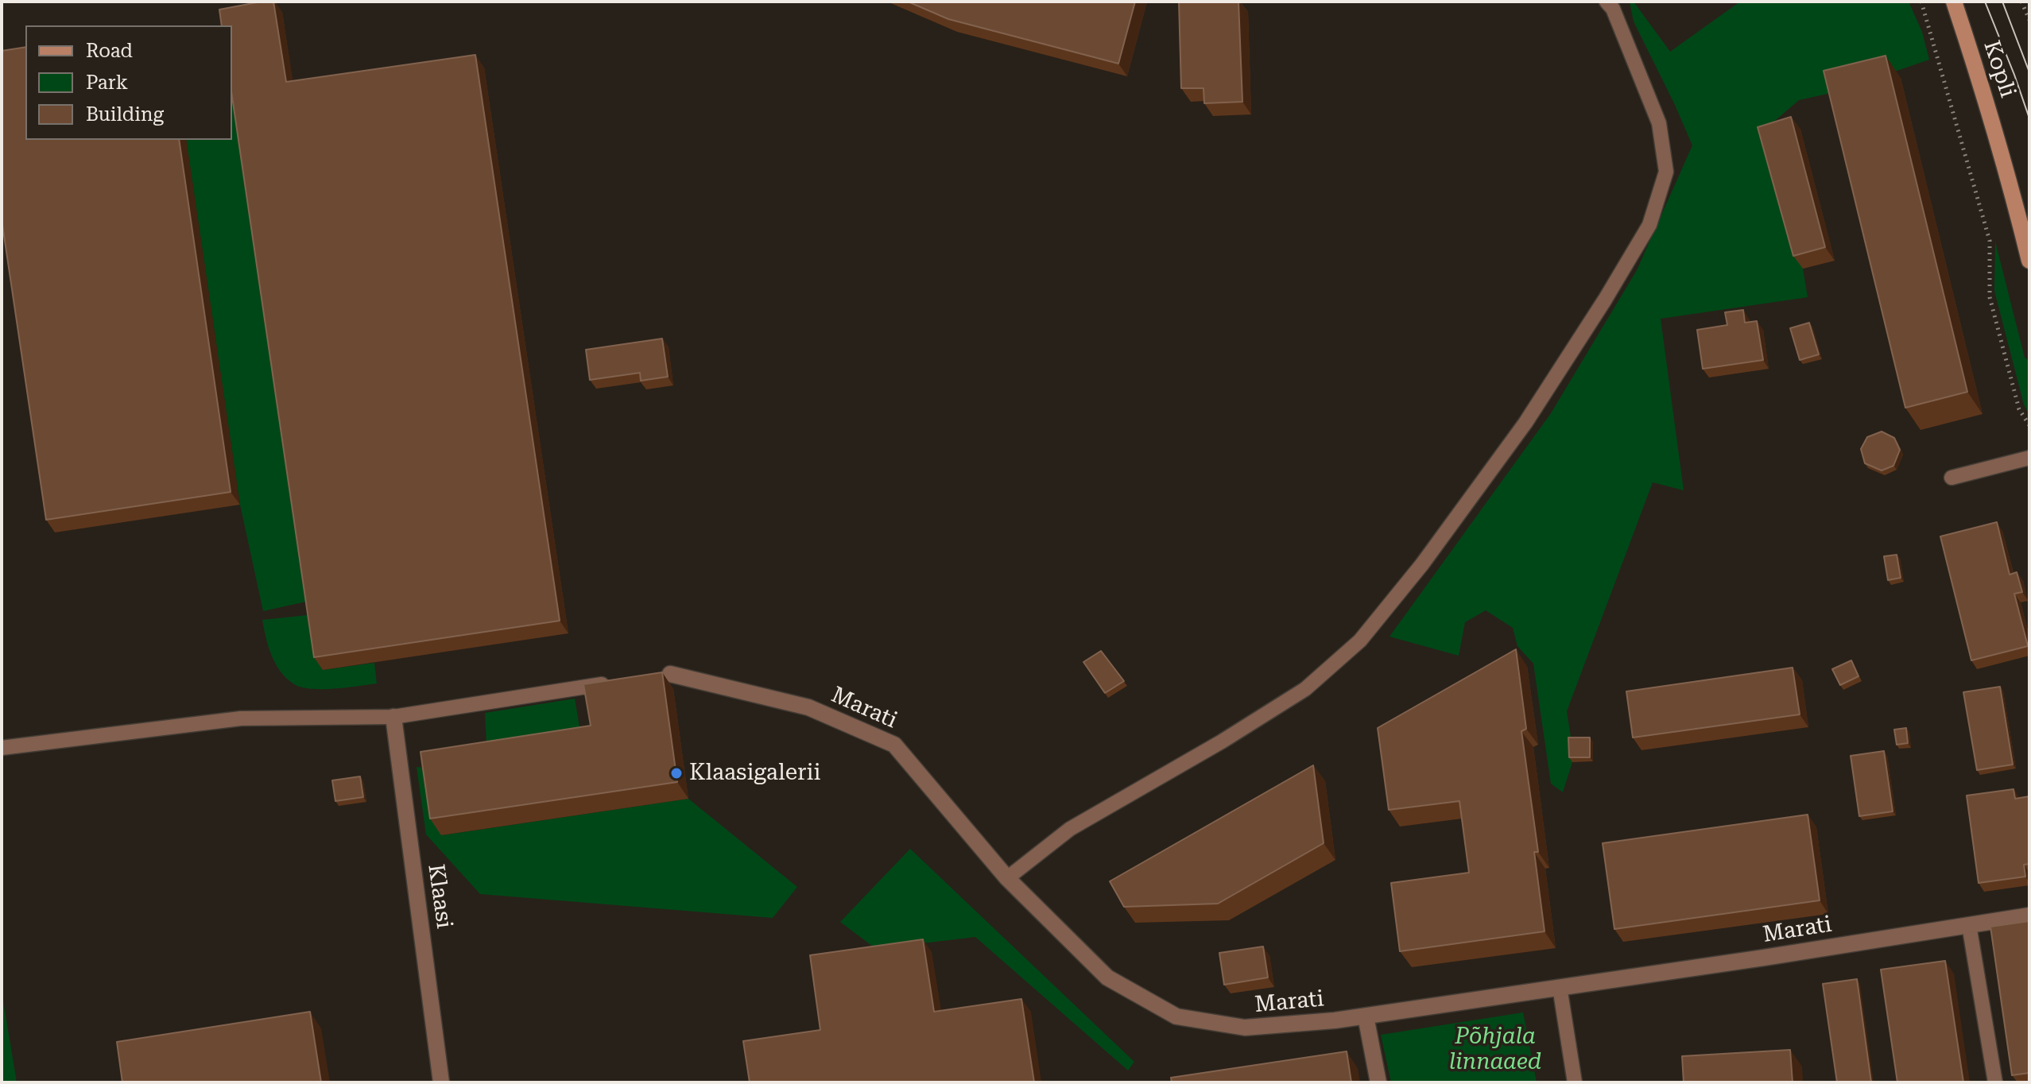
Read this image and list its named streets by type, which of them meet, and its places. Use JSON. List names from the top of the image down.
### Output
{
  "streets": {
    "street": ["Kopli", "Marati", "Klaasi"]
  },
  "parks": ["Põhjala linnaaed"],
  "places": ["Klaasigalerii"],
  "legend": ["Road", "Park", "Building"]
}
